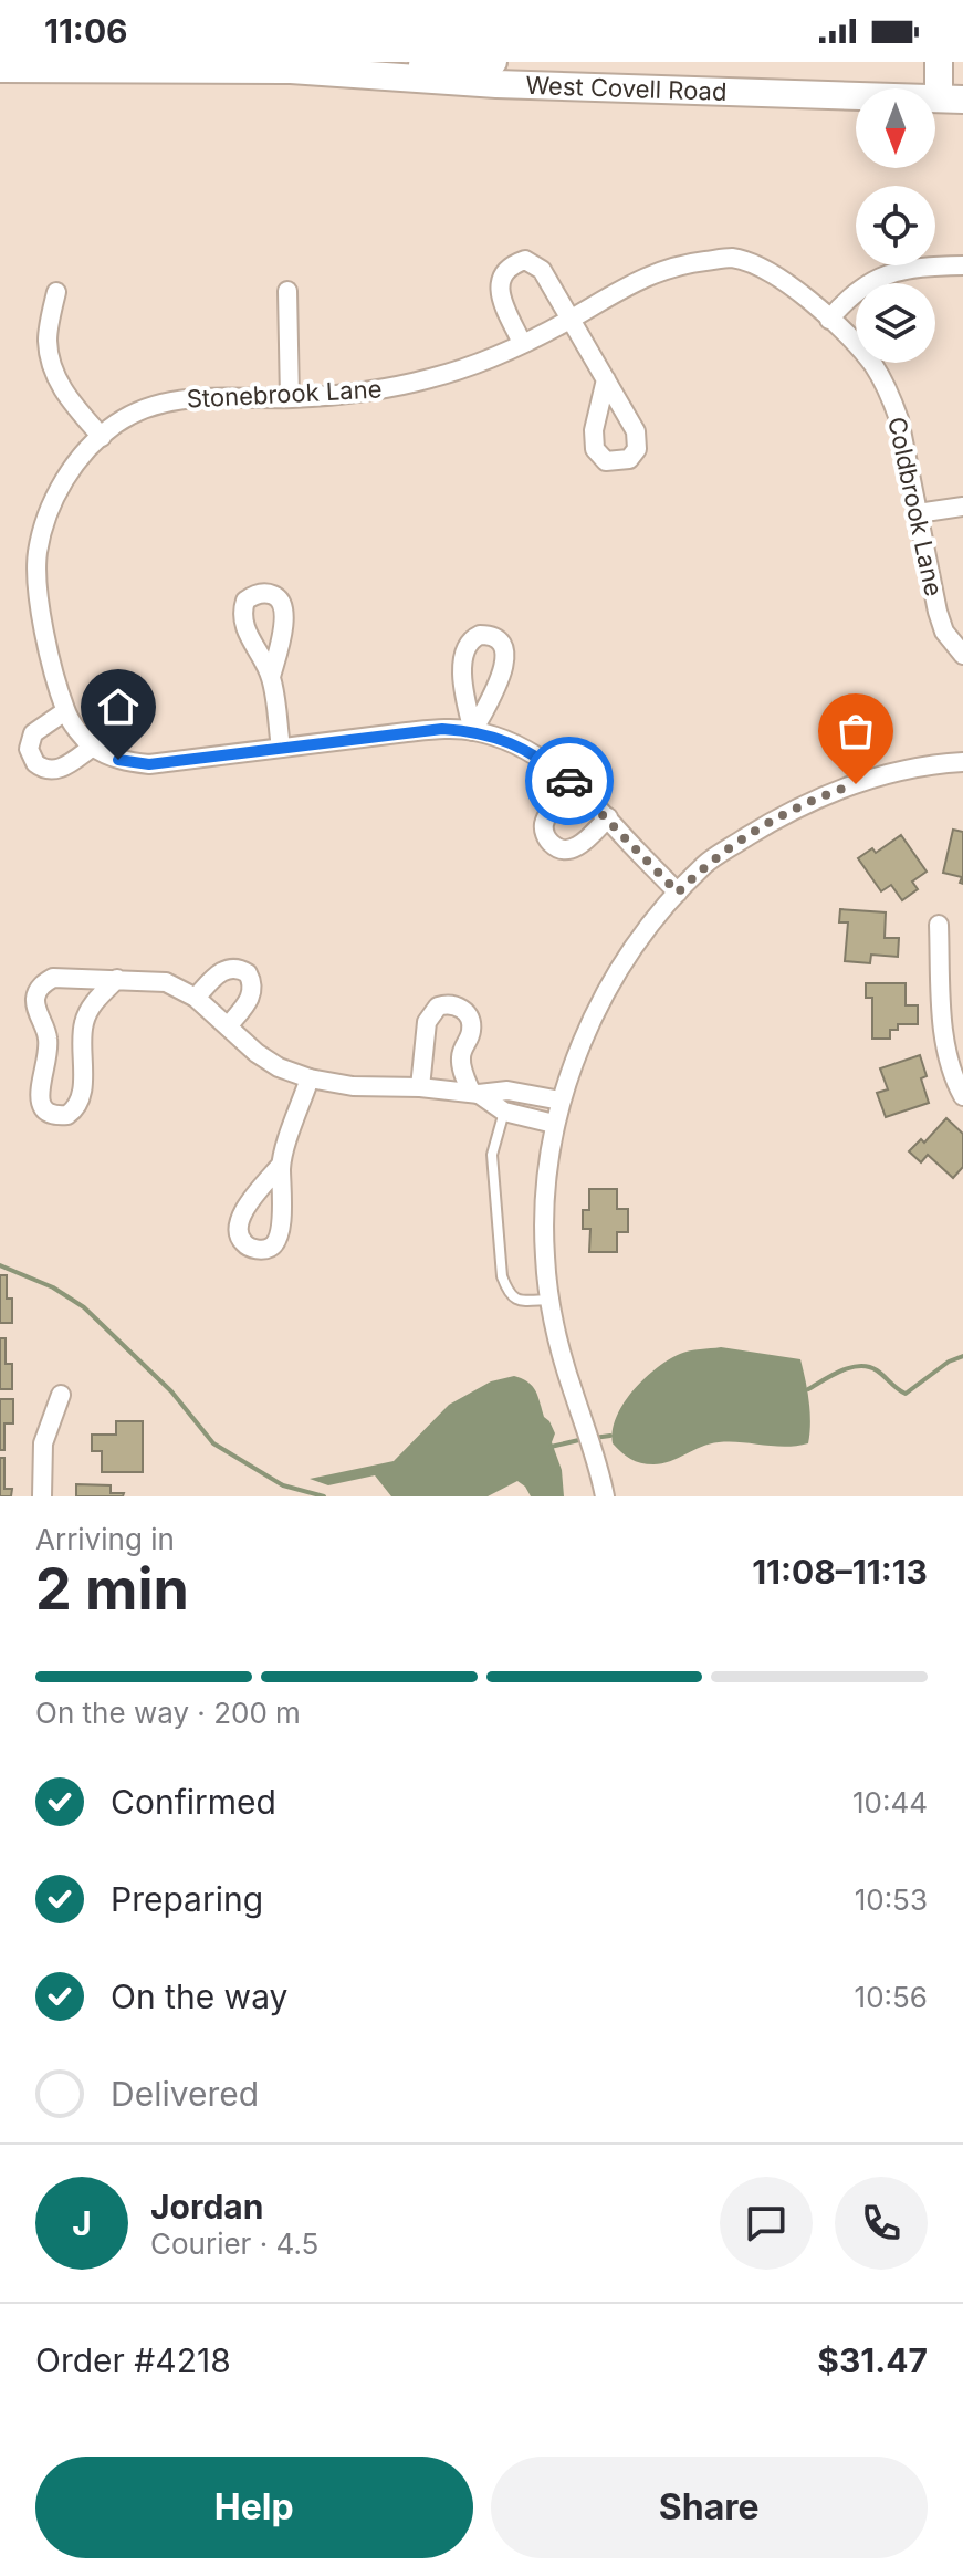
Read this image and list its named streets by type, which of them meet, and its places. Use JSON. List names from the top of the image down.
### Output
{
  "streets": {
    "street": ["West Covell Road", "Stonebrook Lane", "Coldbrook Lane"]
  },
  "crossings": [
    ["Stonebrook Lane", "Coldbrook Lane"]
  ],
  "north": "bottom",
  "page": {
    "status": "11:06",
    "heading": ["2 min", "Arriving in", "11:08–11:13"],
    "panel": [
      "Jordan",
      "Courier · 4.5",
      "Order #4218",
      "$31.47"
    ],
    "bar": "On the way · 200 m",
    "list": [
      ["Confirmed", "10:44"],
      ["Preparing", "10:53"],
      ["On the way", "10:56"],
      "Delivered"
    ],
    "round": "J",
    "buttons": ["Help", "Share"]
  }
}
